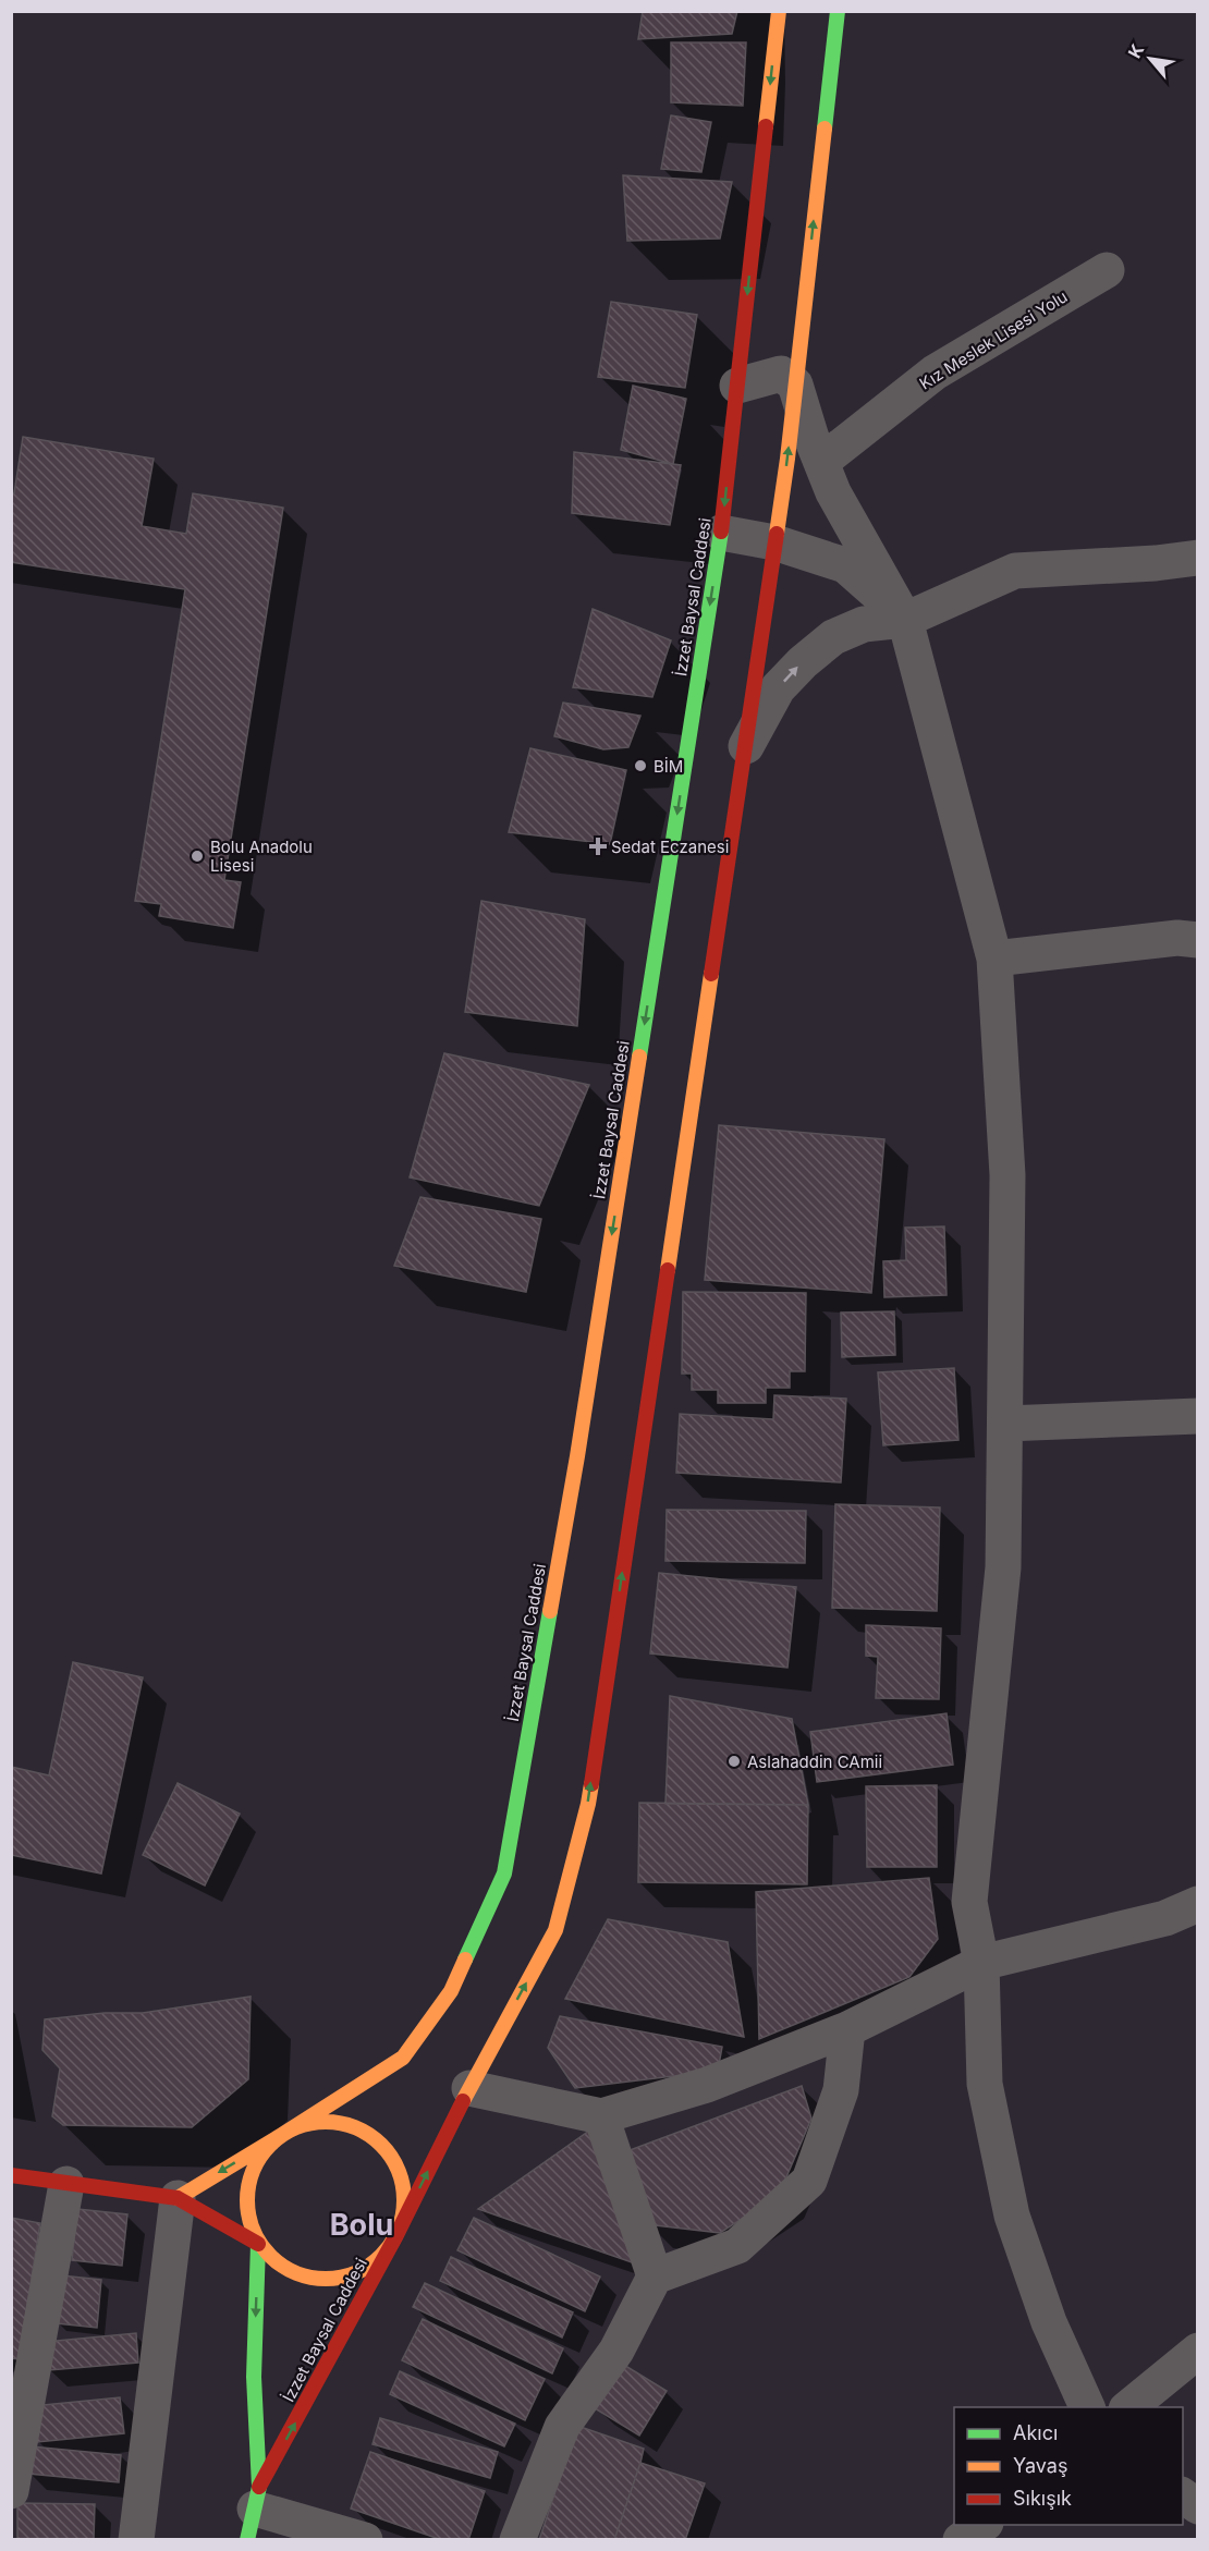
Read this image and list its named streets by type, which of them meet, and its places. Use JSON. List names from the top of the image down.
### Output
{
  "streets": {
    "main road": ["İzzet Baysal Caddesi"],
    "street": ["Kız Meslek Lisesi Yolu"]
  },
  "districts": ["Bolu"],
  "places": {
    "other": ["BİM", "Bolu Anadolu Lisesi", "Aslahaddin CAmii"],
    "health": ["Sedat Eczanesi"]
  },
  "legend": ["Akıcı", "Yavaş", "Sıkışık"],
  "north": "top left"
}
